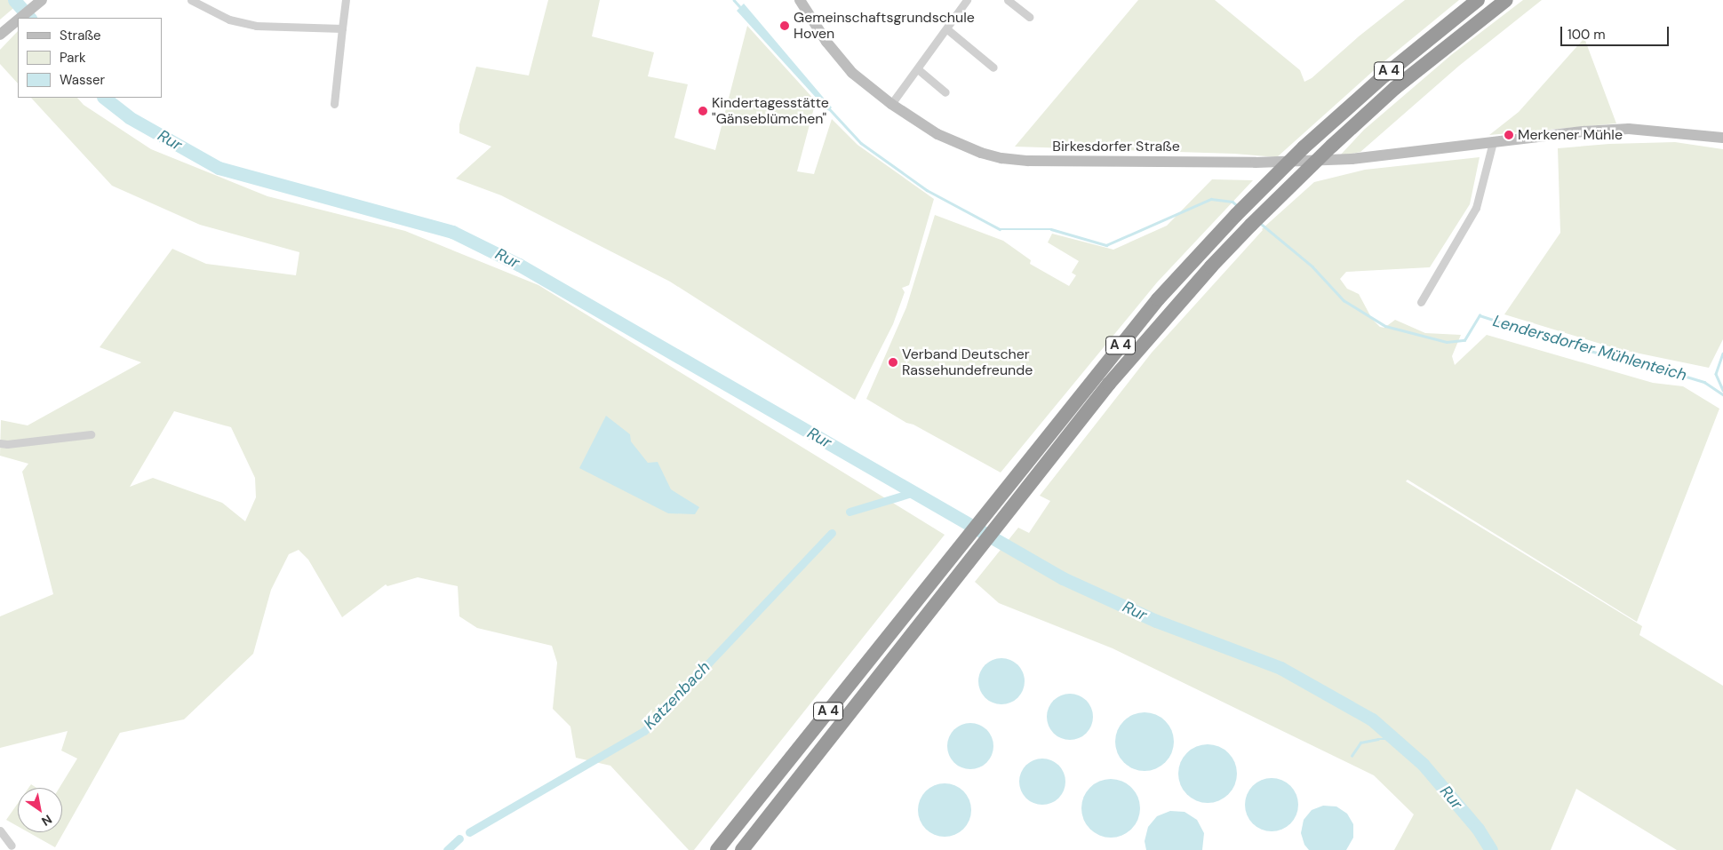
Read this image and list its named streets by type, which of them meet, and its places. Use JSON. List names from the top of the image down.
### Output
{
  "streets": {
    "highway": ["A 4"],
    "main road": ["Birkesdorfer Straße"]
  },
  "water": ["Rur", "Lendersdorfer Mühlenteich", "Katzenbach"],
  "places": [
    "Gemeinschaftsgrundschule Hoven",
    "Kindertagesstätte \"Gänseblümchen\"",
    "Merkener Mühle",
    "Verband Deutscher Rassehundefreunde"
  ],
  "legend": ["Straße", "Park", "Wasser"],
  "scale_bar": "100 m",
  "north": "bottom right"
}
